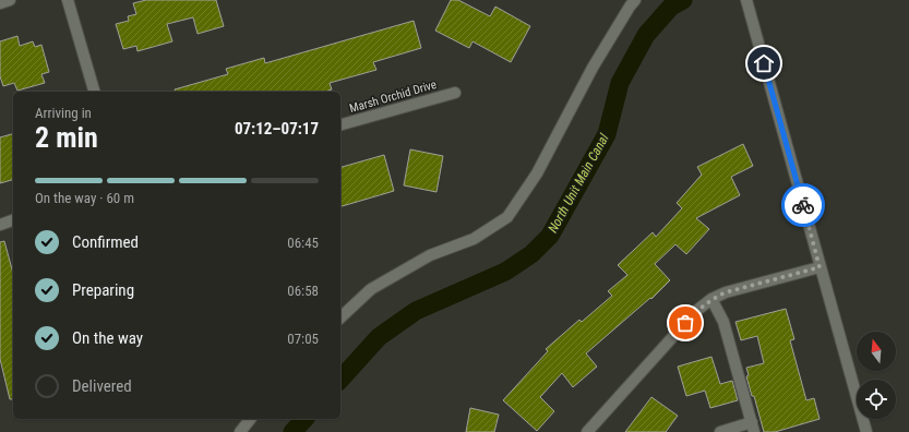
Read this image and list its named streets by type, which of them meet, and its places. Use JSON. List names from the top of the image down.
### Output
{
  "streets": {
    "street": ["Marsh Orchid Drive"]
  },
  "water": ["North Unit Main Canal"],
  "north": "top",
  "page": {
    "heading": ["2 min", "Arriving in", "07:12–07:17"],
    "bar": "On the way · 60 m",
    "list": [
      ["Confirmed", "06:45"],
      ["Preparing", "06:58"],
      ["On the way", "07:05"],
      "Delivered"
    ]
  }
}
